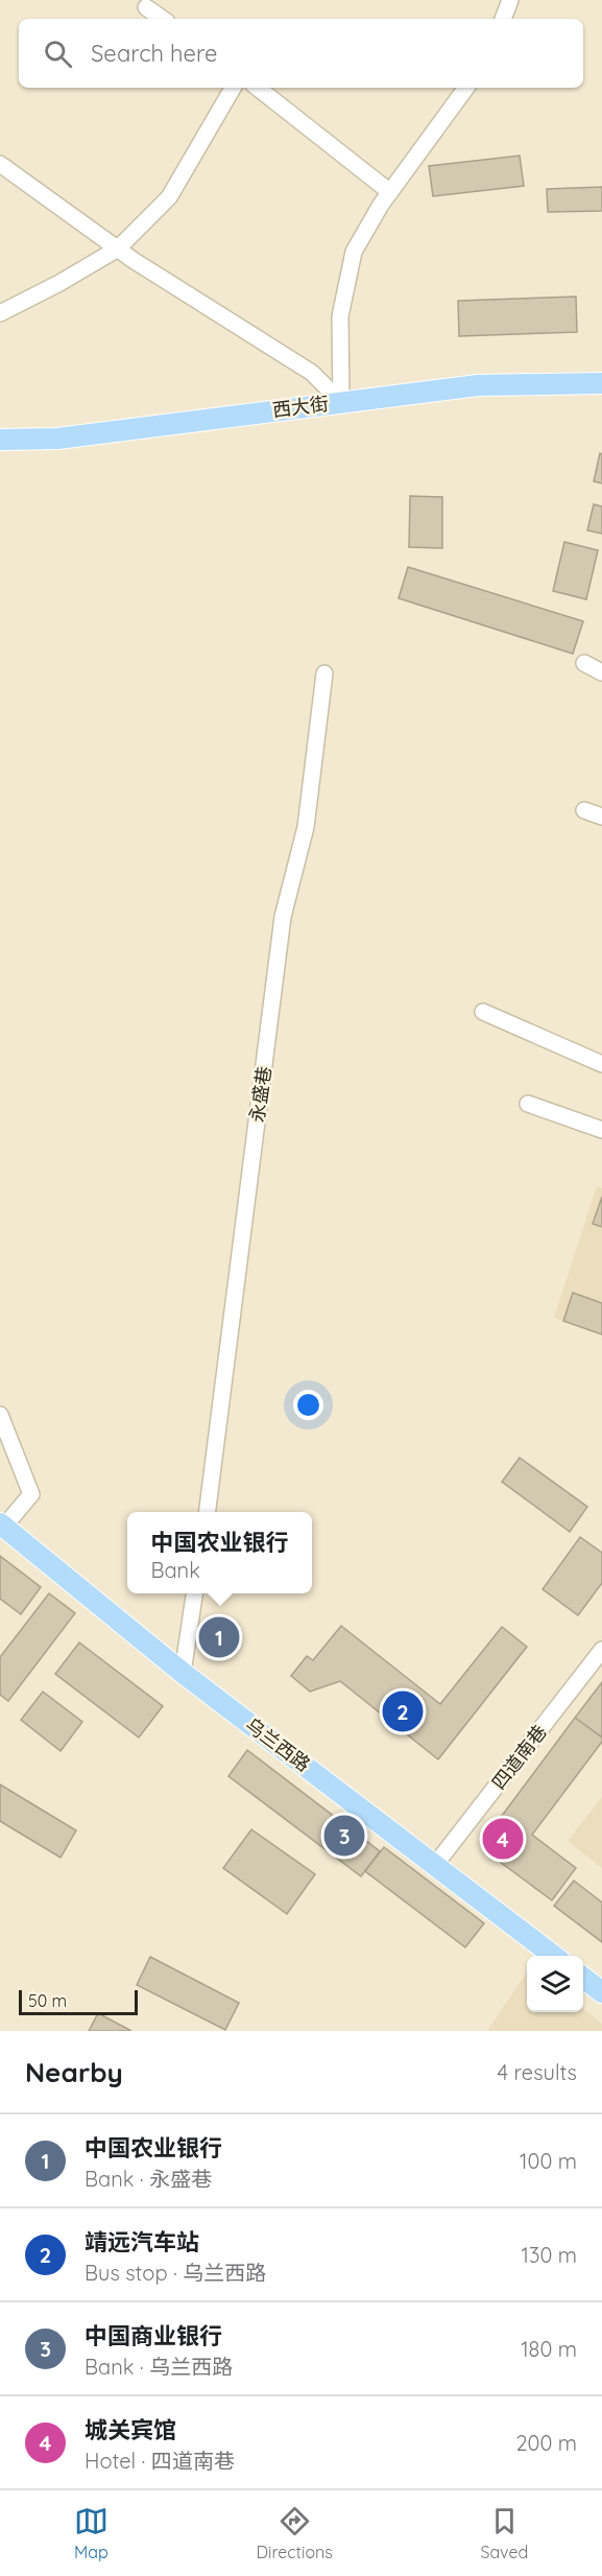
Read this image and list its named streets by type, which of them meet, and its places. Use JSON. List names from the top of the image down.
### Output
{
  "streets": {
    "main road": ["西大街", "乌兰西路"],
    "street": ["永盛巷", "四道南巷"]
  },
  "crossings": [
    ["乌兰西路", "四道南巷"]
  ],
  "scale_bar": "50 m",
  "page": {
    "search": "Search here",
    "popup": ["中国农业银行", "Bank"],
    "pins": [
      "1",
      "2",
      "3",
      "4"
    ],
    "scale": "50 m",
    "heading": ["Nearby", "4 results"],
    "list": [
      {
        "mark": "1",
        "name": "中国农业银行",
        "note": "Bank · 永盛巷",
        "value": "100 m"
      },
      {
        "mark": "2",
        "name": "靖远汽车站",
        "note": "Bus stop · 乌兰西路",
        "value": "130 m"
      },
      {
        "mark": "3",
        "name": "中国商业银行",
        "note": "Bank · 乌兰西路",
        "value": "180 m"
      },
      {
        "mark": "4",
        "name": "城关宾馆",
        "note": "Hotel · 四道南巷",
        "value": "200 m"
      }
    ],
    "nav": ["Map", "Directions", "Saved"]
  }
}
